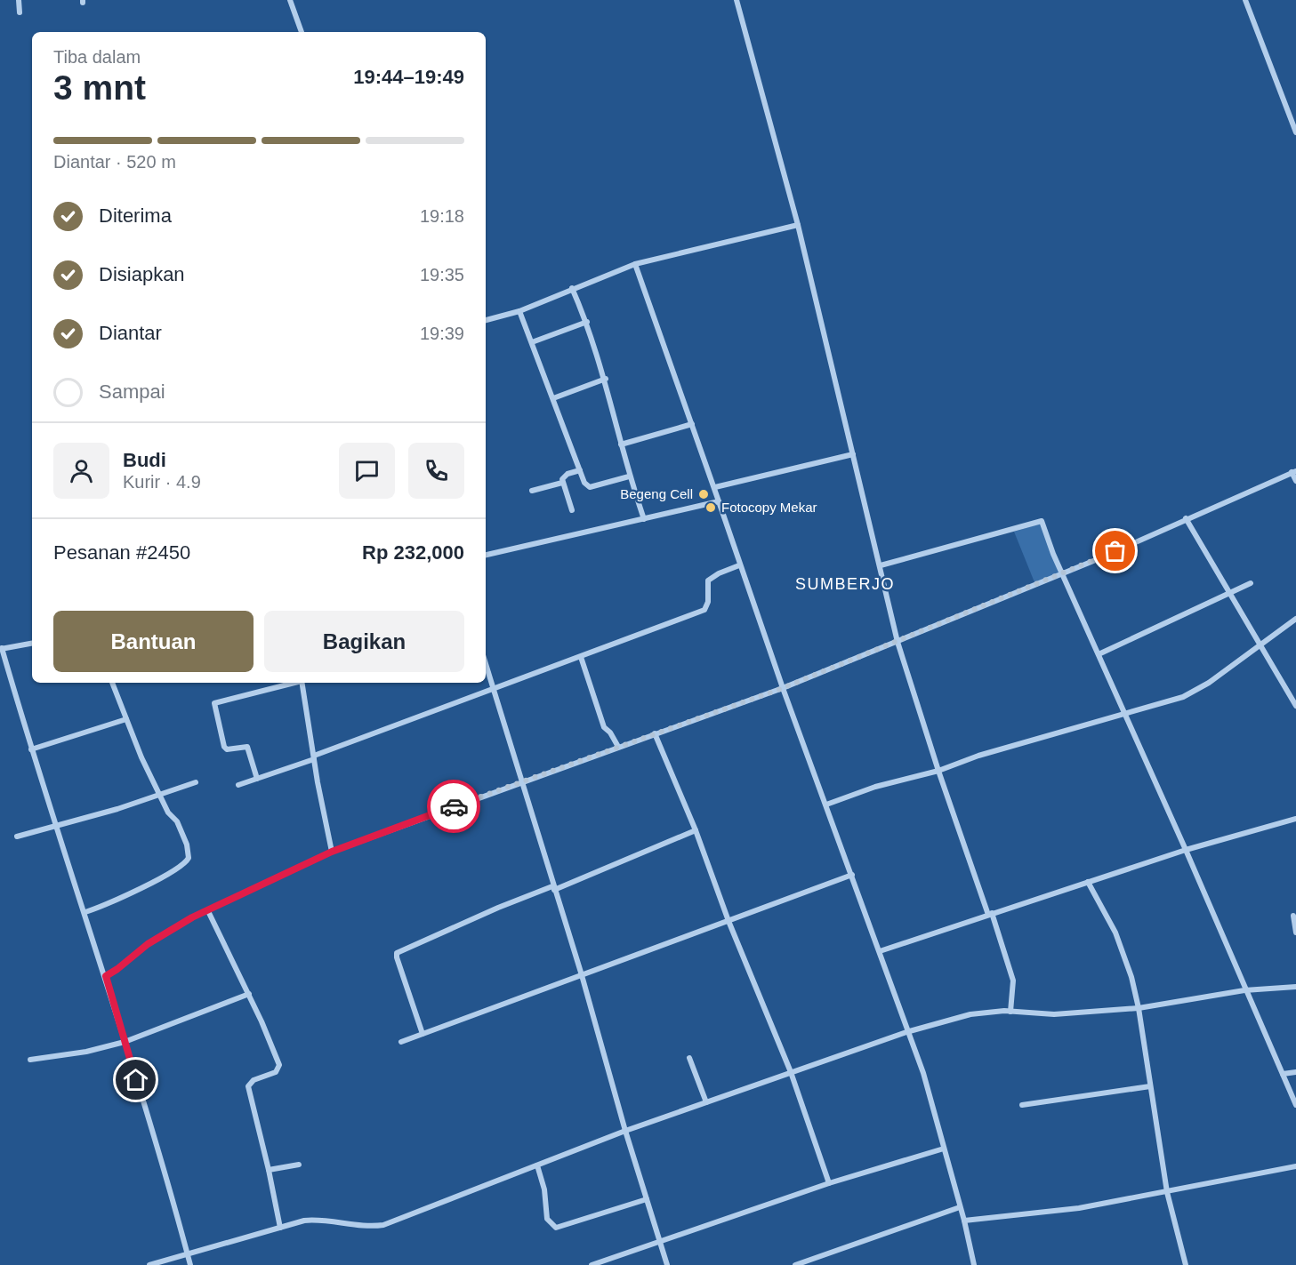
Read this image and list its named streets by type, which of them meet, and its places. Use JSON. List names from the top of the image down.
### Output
{
  "districts": ["SUMBERJO"],
  "places": ["Begeng Cell", "Fotocopy Mekar"],
  "page": {
    "heading": ["3 mnt", "Tiba dalam", "19:44–19:49"],
    "panel": [
      "Budi",
      "Kurir · 4.9",
      "Pesanan #2450",
      "Rp 232,000"
    ],
    "bar": "Diantar · 520 m",
    "list": [
      ["Diterima", "19:18"],
      ["Disiapkan", "19:35"],
      ["Diantar", "19:39"],
      "Sampai"
    ],
    "buttons": ["Bantuan", "Bagikan"]
  }
}
